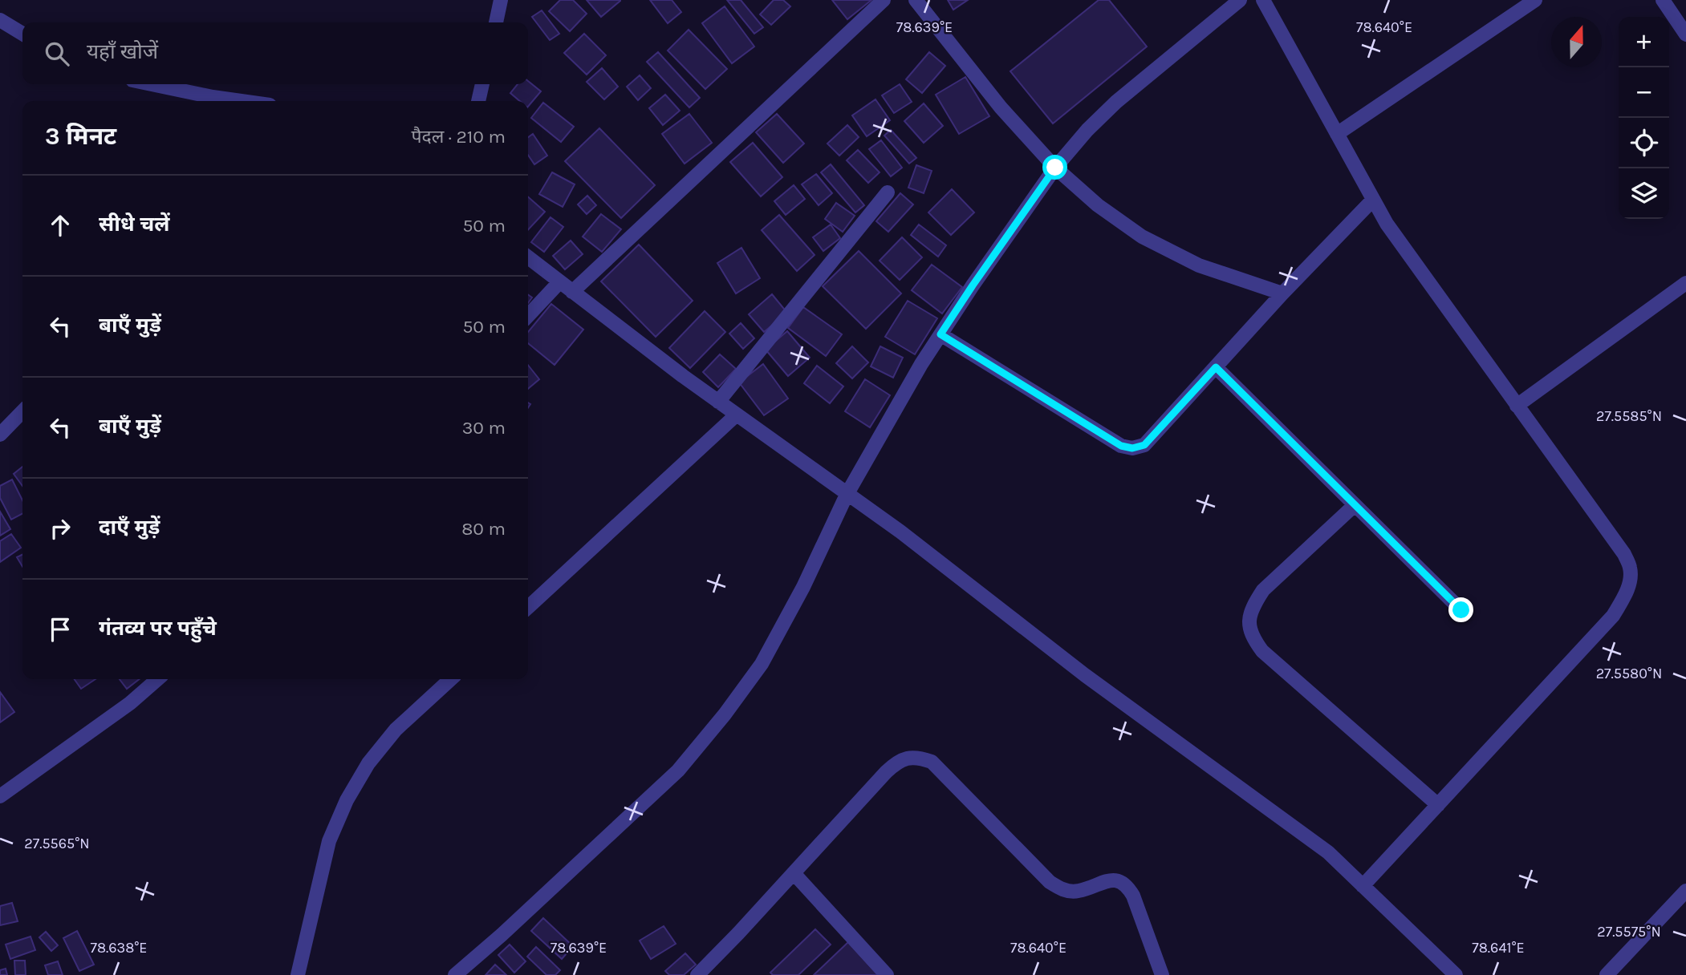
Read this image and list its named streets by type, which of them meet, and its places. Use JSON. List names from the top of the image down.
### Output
{
  "north": "top",
  "page": {
    "map_buttons": ["+", "−"],
    "search": "यहाँ खोजें",
    "heading": ["3 मिनट", "पैदल · 210 m"],
    "list": [
      ["सीधे चलें", "50 m"],
      ["बाएँ मुड़ें", "50 m"],
      ["बाएँ मुड़ें", "30 m"],
      ["दाएँ मुड़ें", "80 m"],
      "गंतव्य पर पहुँचे"
    ]
  },
  "coordinates": [
    "78.639°E",
    "78.640°E",
    "27.5585°N",
    "27.5580°N",
    "27.5565°N",
    "27.5575°N",
    "78.638°E",
    "78.641°E"
  ]
}
